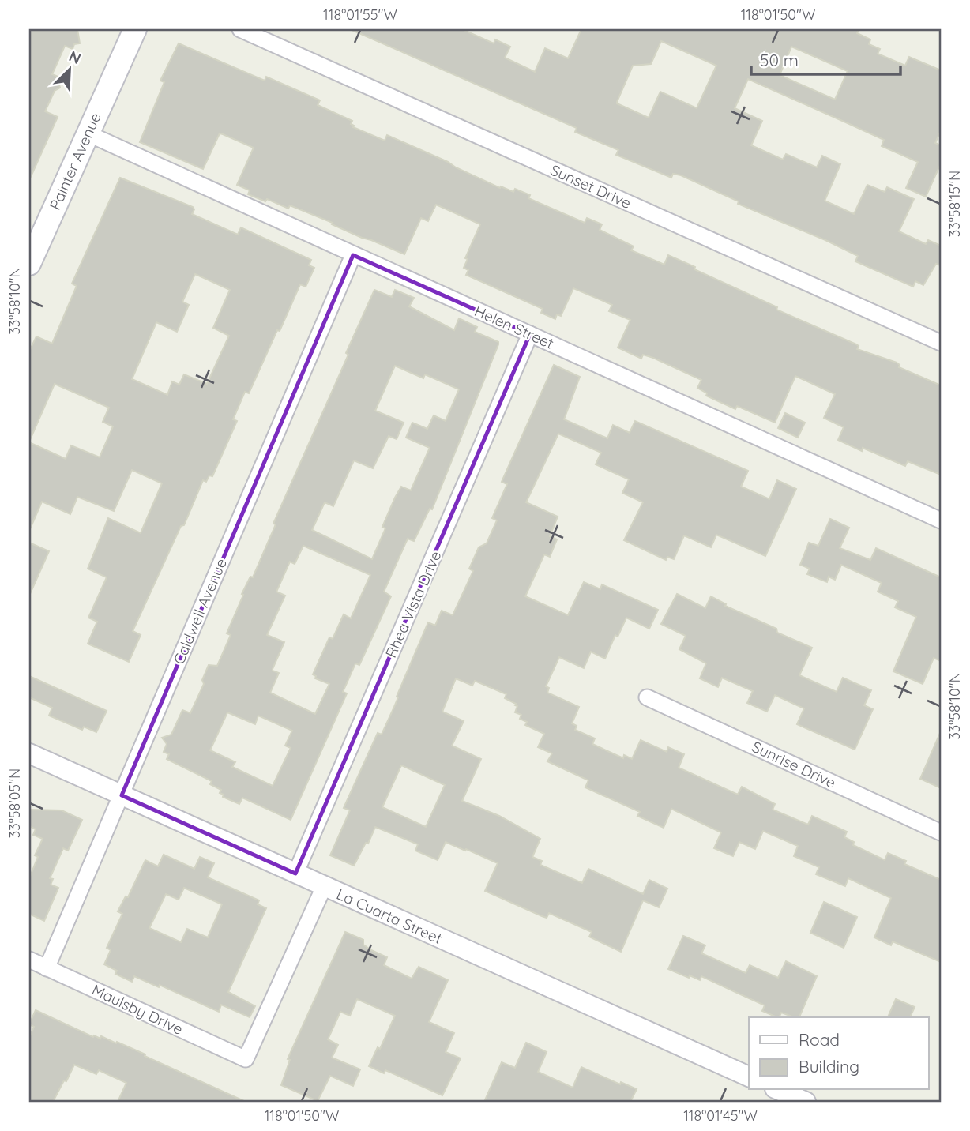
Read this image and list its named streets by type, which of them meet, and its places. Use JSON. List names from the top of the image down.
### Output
{
  "streets": {
    "main road": ["Painter Avenue"],
    "street": [
      "Sunset Drive",
      "Helen Street",
      "Rhea Vista Drive",
      "Caldwell Avenue",
      "Sunrise Drive",
      "La Cuarta Street",
      "Maulsby Drive"
    ]
  },
  "crossings": [
    ["Painter Avenue", "Helen Street"],
    ["Helen Street", "Rhea Vista Drive"],
    ["Helen Street", "Caldwell Avenue"],
    ["Rhea Vista Drive", "La Cuarta Street"],
    ["Caldwell Avenue", "La Cuarta Street"],
    ["Caldwell Avenue", "Maulsby Drive"],
    ["La Cuarta Street", "Maulsby Drive"]
  ],
  "legend": ["Road", "Building"],
  "scale_bar": "50 m",
  "north": "top right",
  "coordinates": [
    "118°01'55\"W",
    "118°01'50\"W",
    "33°58'15\"N",
    "33°58'10\"N",
    "33°58'05\"N",
    "118°01'45\"W"
  ]
}
